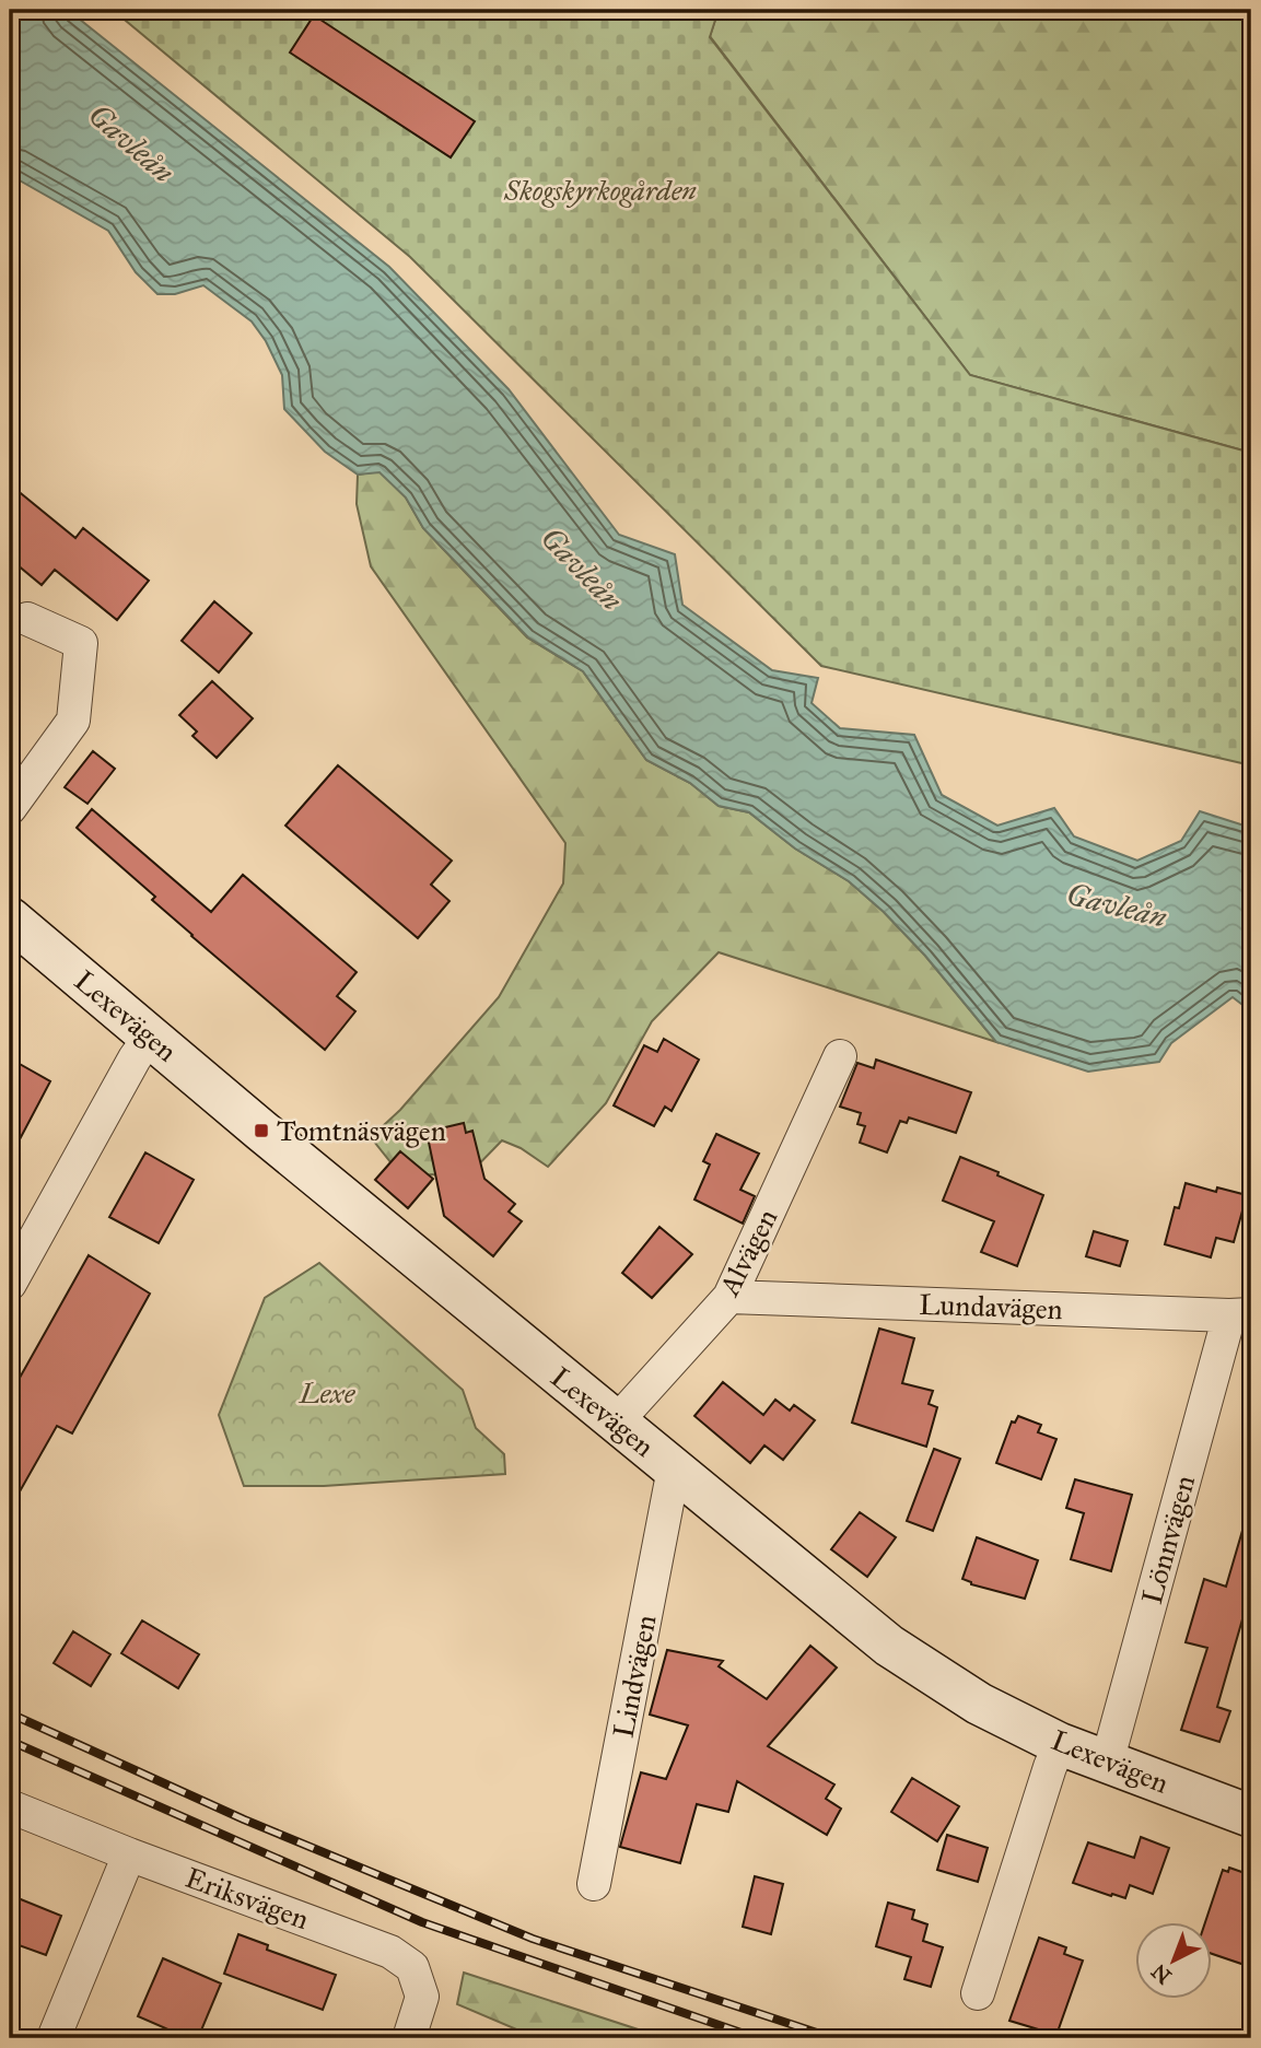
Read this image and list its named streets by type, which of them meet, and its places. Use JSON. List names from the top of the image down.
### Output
{
  "streets": {
    "street": [
      "Lexevägen",
      "Alvägen",
      "Lundavägen",
      "Lönnvägen",
      "Lindvägen",
      "Eriksvägen"
    ]
  },
  "crossings": [
    ["Lexevägen", "Alvägen"],
    ["Lexevägen", "Lönnvägen"],
    ["Lexevägen", "Lindvägen"],
    ["Alvägen", "Lundavägen"],
    ["Lundavägen", "Lönnvägen"]
  ],
  "water": ["Gavleån"],
  "parks": ["Skogskyrkogården", "Lexe"],
  "places": {
    "transit": ["Tomtnäsvägen"]
  },
  "north": "bottom left"
}
